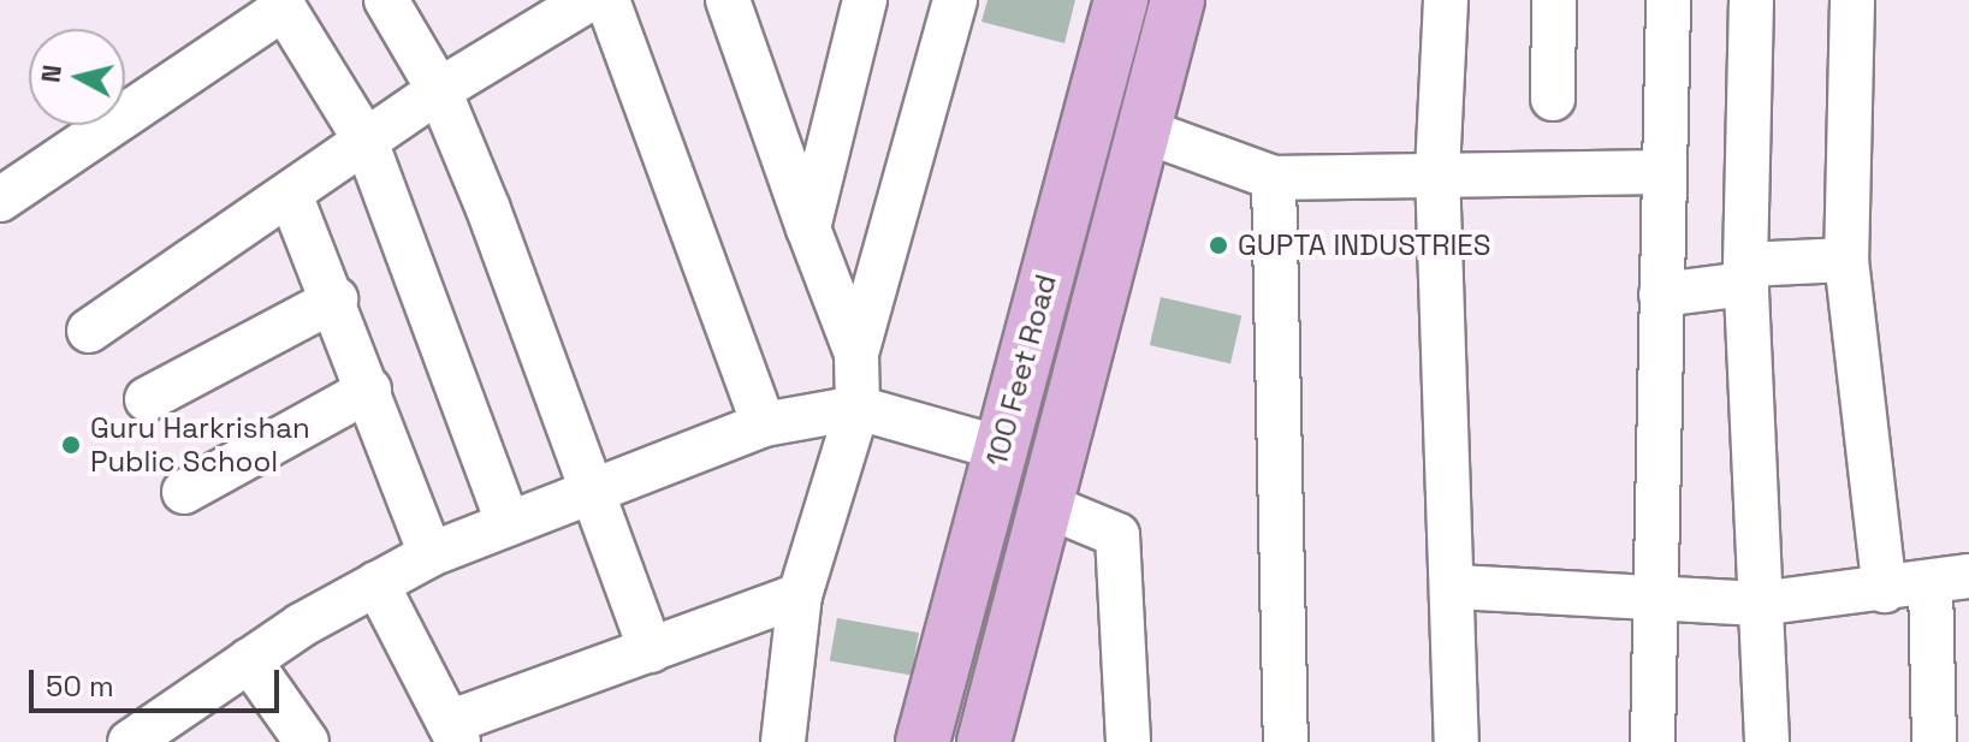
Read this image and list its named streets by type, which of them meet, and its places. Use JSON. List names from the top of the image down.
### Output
{
  "streets": {
    "main road": ["100 Feet Road"]
  },
  "places": ["GUPTA INDUSTRIES", "Guru Harkrishan Public School"],
  "scale_bar": "50 m",
  "north": "left"
}
